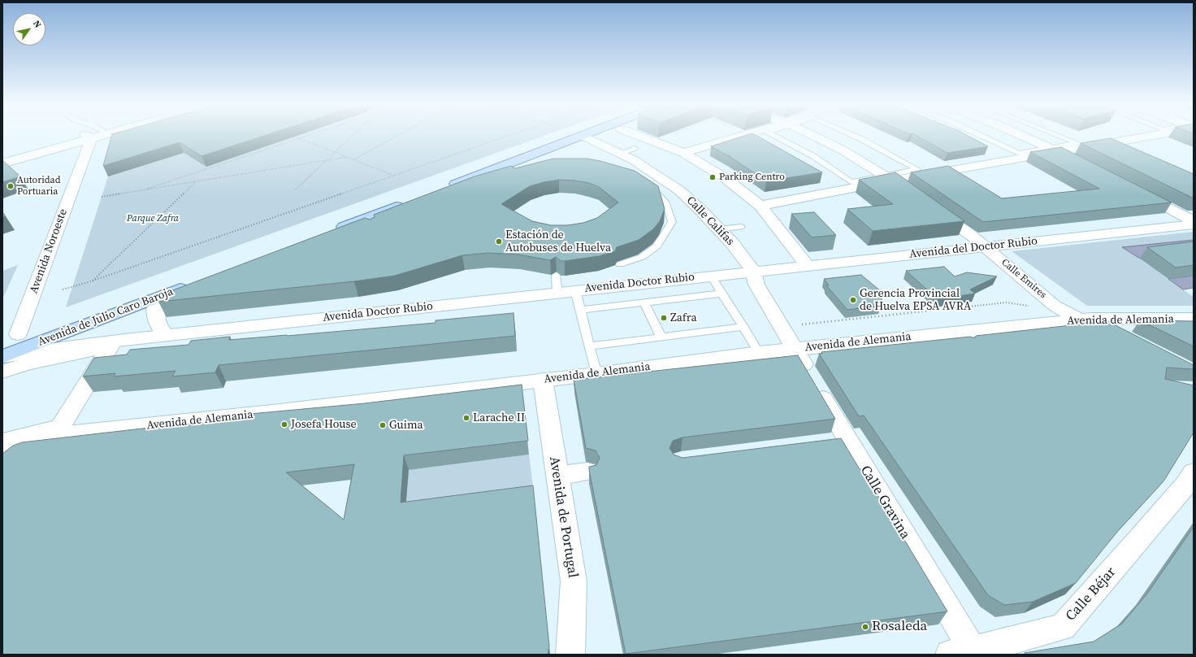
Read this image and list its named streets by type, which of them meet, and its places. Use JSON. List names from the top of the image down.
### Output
{
  "streets": {
    "main road": ["Avenida de Julio Caro Baroja"],
    "street": [
      "Calle Califas",
      "Avenida del Doctor Rubio",
      "Avenida Noroeste",
      "Calle Emires",
      "Avenida Doctor Rubio",
      "Avenida de Alemania",
      "Calle Gravina",
      "Avenida de Portugal",
      "Calle Béjar"
    ]
  },
  "crossings": [
    ["Calle Califas", "Avenida del Doctor Rubio"],
    ["Calle Califas", "Avenida Doctor Rubio"],
    ["Calle Califas", "Avenida de Alemania"],
    ["Calle Califas", "Calle Gravina"],
    ["Avenida del Doctor Rubio", "Calle Emires"],
    ["Avenida del Doctor Rubio", "Avenida Doctor Rubio"],
    ["Calle Emires", "Avenida de Alemania"],
    ["Avenida Doctor Rubio", "Avenida de Julio Caro Baroja"],
    ["Avenida de Alemania", "Calle Gravina"],
    ["Avenida de Alemania", "Avenida de Portugal"],
    ["Calle Gravina", "Calle Béjar"]
  ],
  "parks": ["Parque Zafra"],
  "places": [
    "Parking Centro",
    "Autoridad Portuaria",
    "Estación de Autobuses de Huelva",
    "Gerencia Provincial de Huelva EPSA AVRA",
    "Zafra",
    "Larache II",
    "Josefa House",
    "Guima",
    "Rosaleda"
  ],
  "north": "top right"
}
